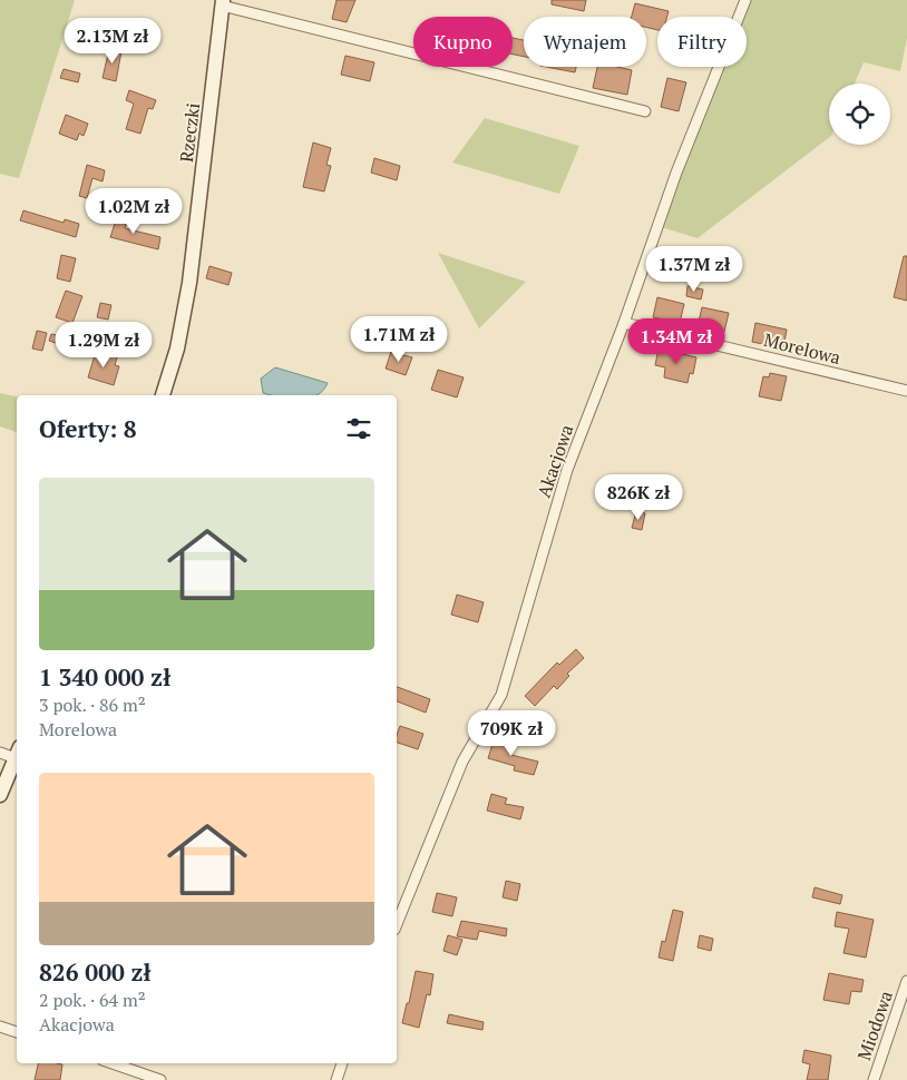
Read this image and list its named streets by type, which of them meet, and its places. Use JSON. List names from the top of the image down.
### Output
{
  "streets": {
    "main road": ["Rzeczki"],
    "street": ["Morelowa", "Akacjowa", "Miodowa"]
  },
  "crossings": [
    ["Morelowa", "Akacjowa"]
  ],
  "page": {
    "chip": ["Kupno", "Wynajem", "Filtry"],
    "price": [
      "2.13M zł",
      "1.02M zł",
      "1.37M zł",
      "1.71M zł",
      "1.34M zł",
      "1.29M zł",
      "826K zł",
      "709K zł"
    ],
    "heading": "Oferty: 8",
    "list": [
      {
        "name": "1 340 000 zł",
        "note": "3 pok. · 86 m² · Morelowa"
      },
      {
        "name": "826 000 zł",
        "note": "2 pok. · 64 m² · Akacjowa"
      }
    ]
  }
}
